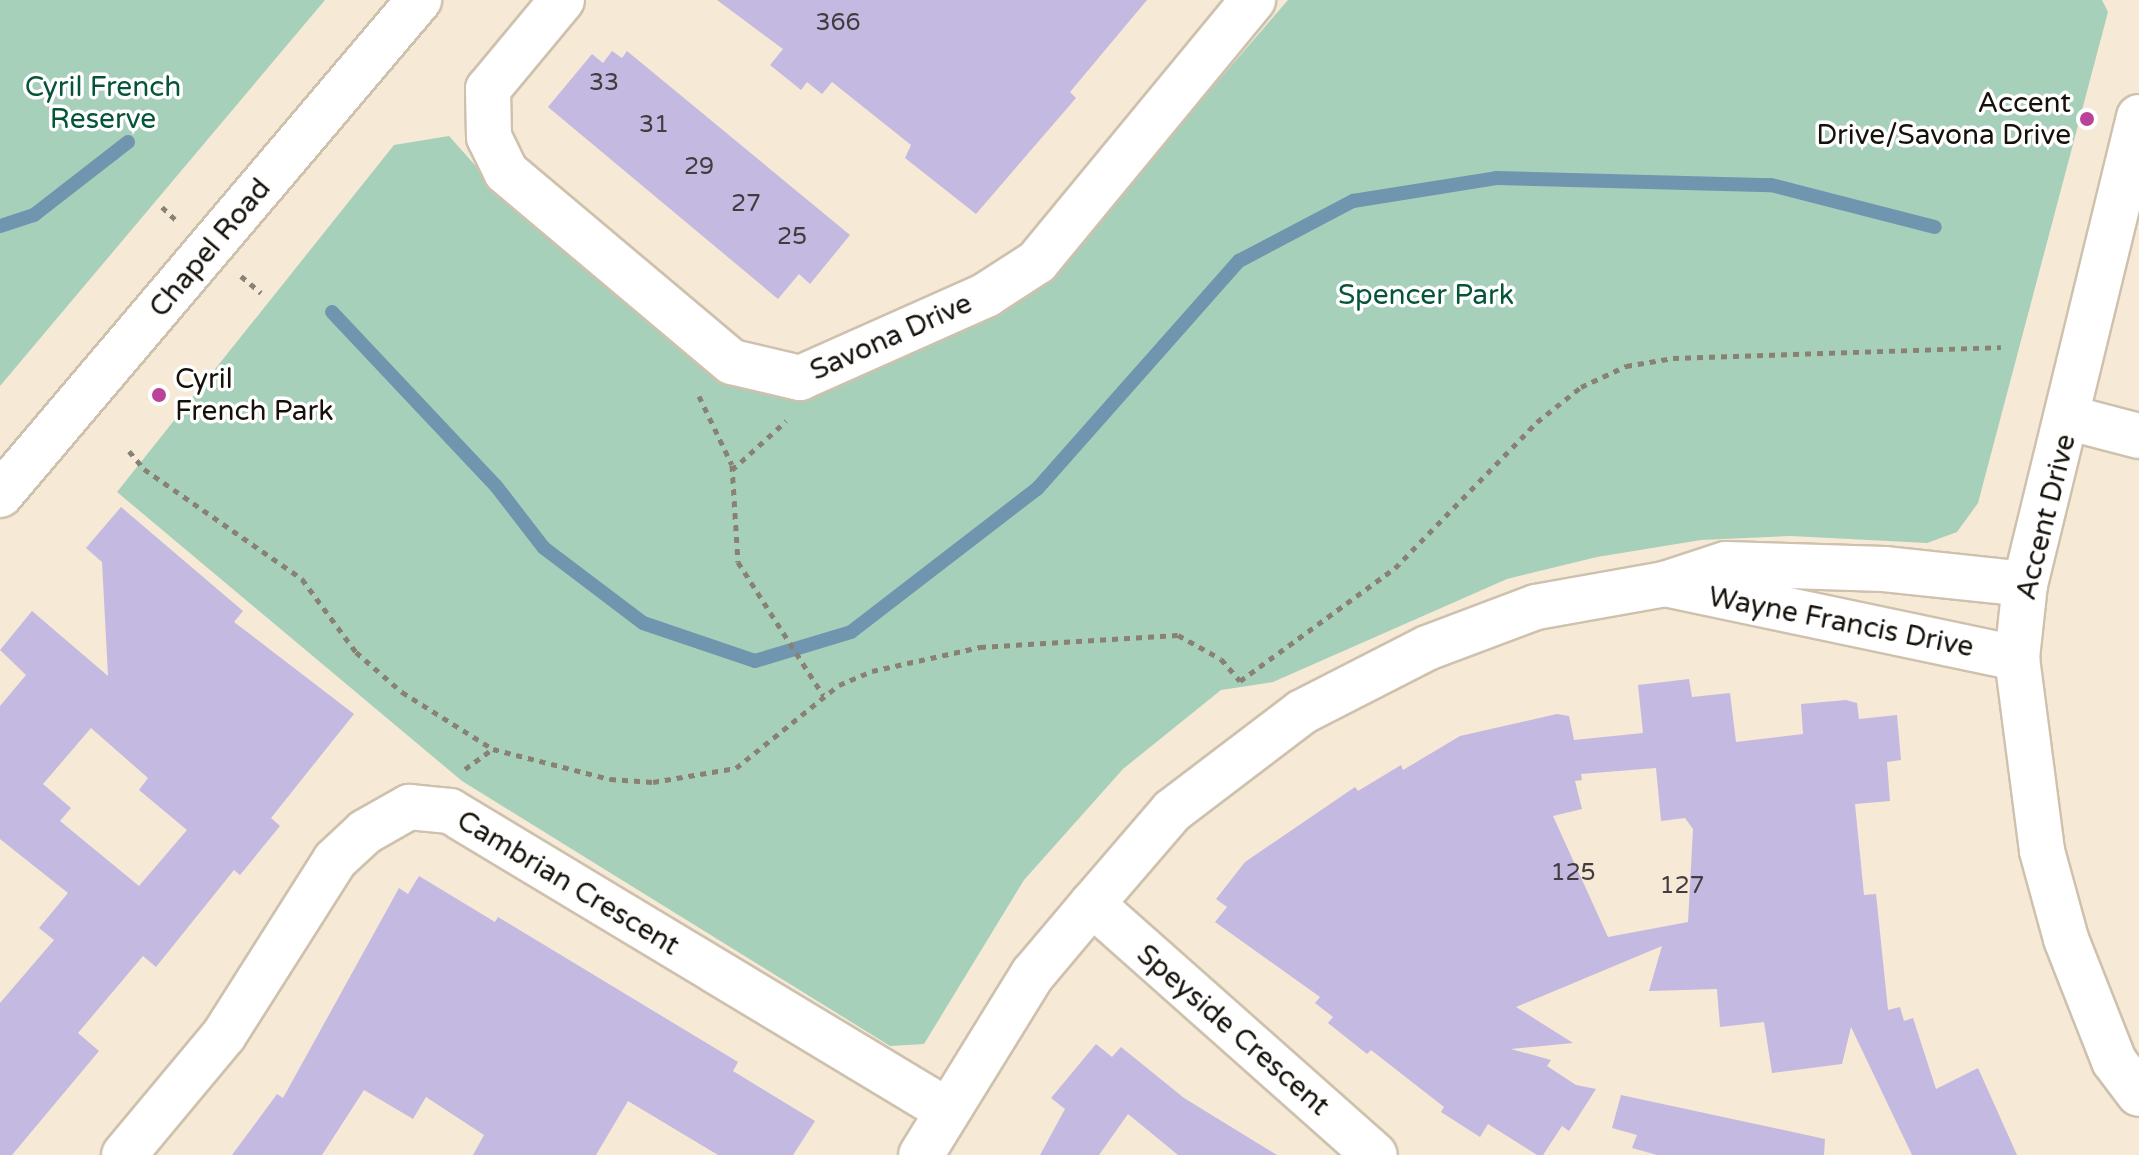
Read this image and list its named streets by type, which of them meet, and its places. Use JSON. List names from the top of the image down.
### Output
{
  "streets": {
    "street": [
      "Chapel Road",
      "Savona Drive",
      "Accent Drive",
      "Wayne Francis Drive",
      "Cambrian Crescent",
      "Speyside Crescent"
    ]
  },
  "crossings": [
    ["Accent Drive", "Wayne Francis Drive"],
    ["Wayne Francis Drive", "Cambrian Crescent"],
    ["Wayne Francis Drive", "Speyside Crescent"]
  ],
  "parks": ["Cyril French Reserve", "Spencer Park"],
  "places": ["Accent Drive/Savona Drive", "Cyril French Park"],
  "house_numbers": [
    "366",
    "33",
    "31",
    "29",
    "27",
    "25",
    "125",
    "127"
  ]
}
